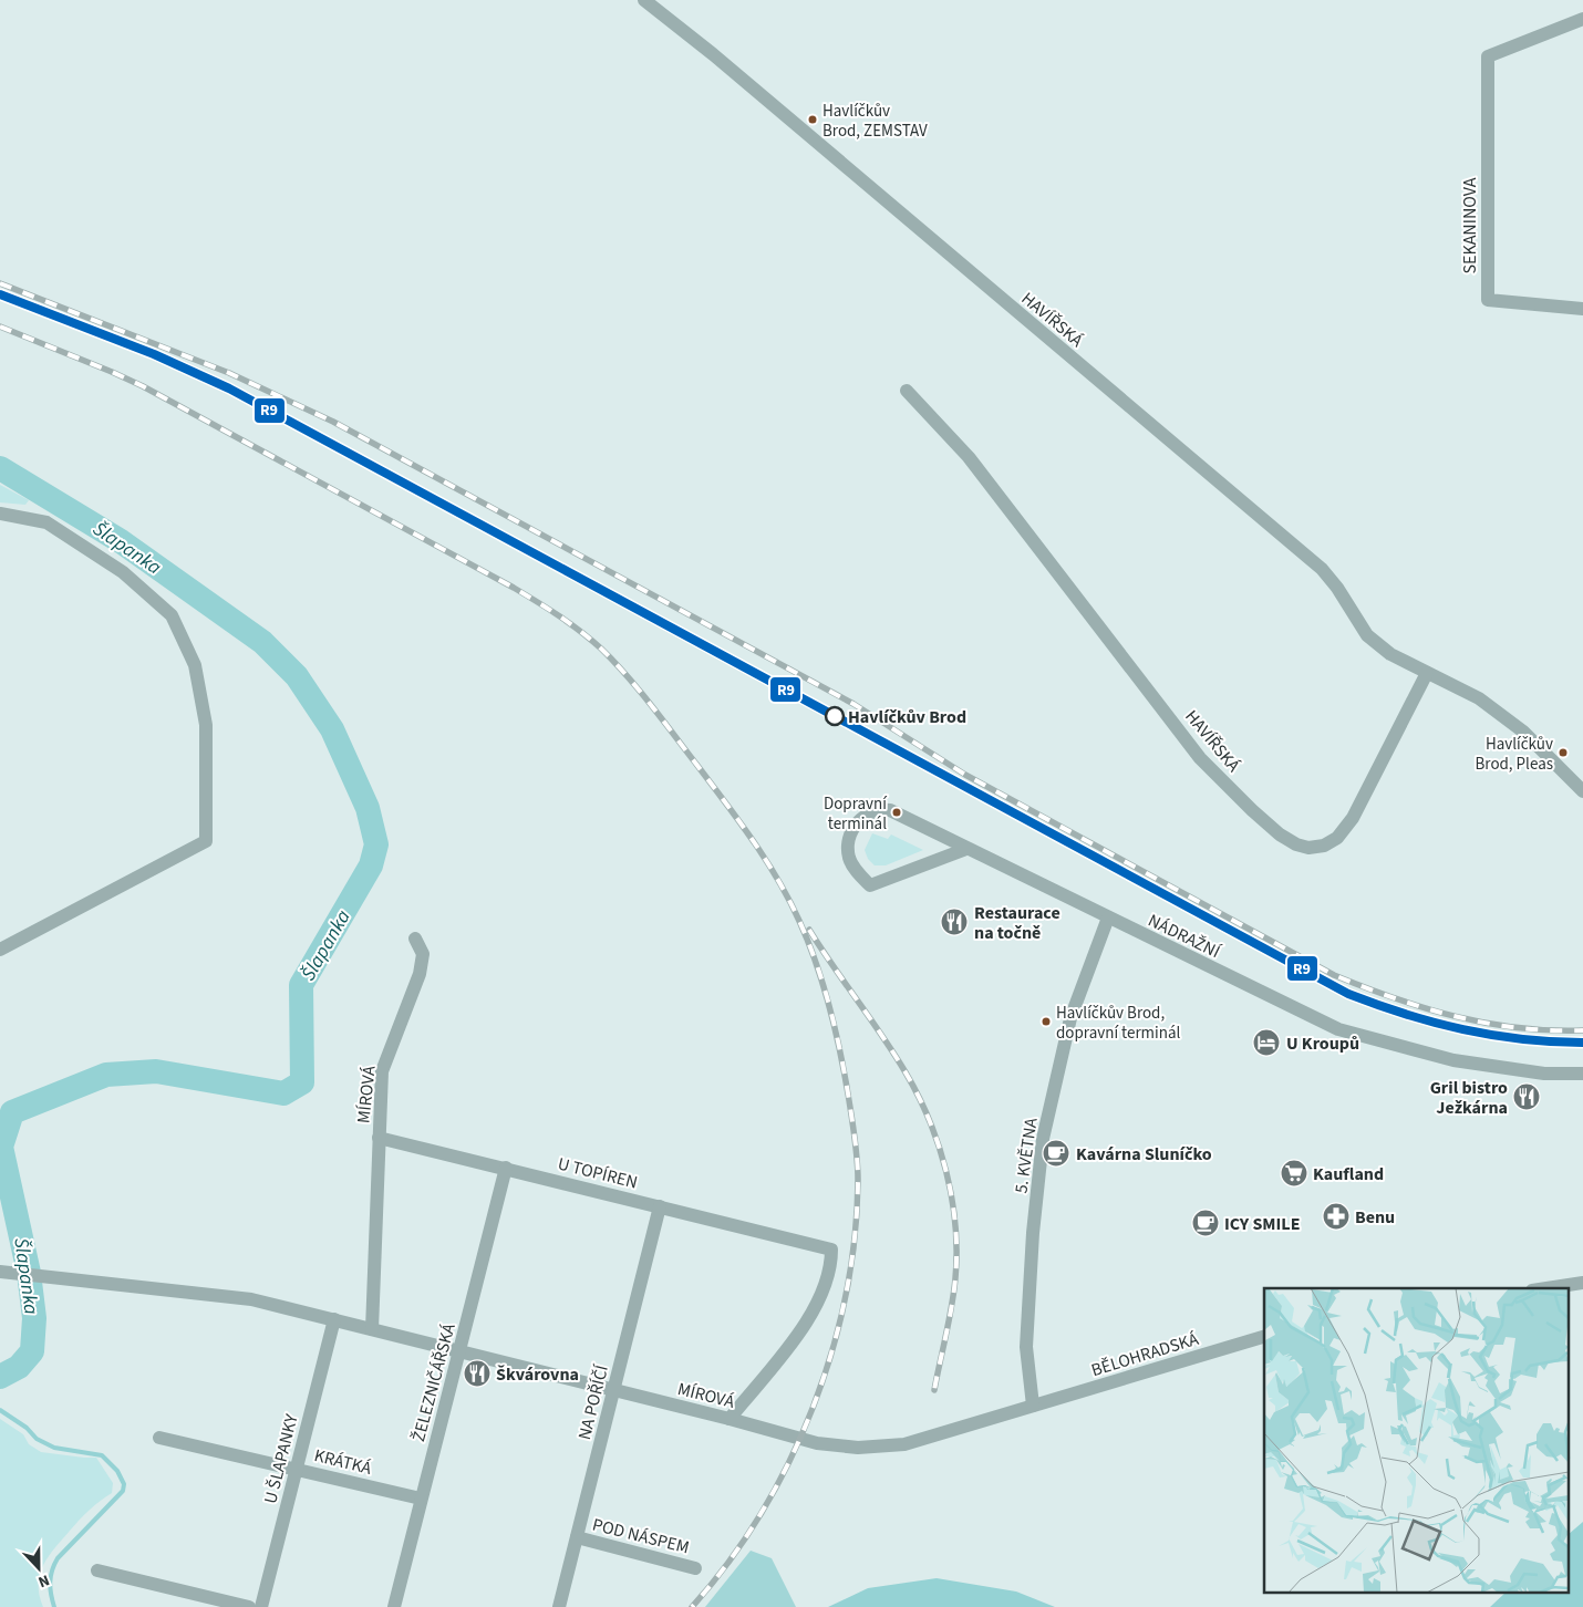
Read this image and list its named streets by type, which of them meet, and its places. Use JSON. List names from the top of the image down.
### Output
{
  "streets": {
    "street": [
      "SEKANINOVA",
      "HAVÍŘSKÁ",
      "NÁDRAŽNÍ",
      "MÍROVÁ",
      "5. KVĚTNA",
      "U TOPÍREN",
      "BĚLOHRADSKÁ",
      "ŽELEZNIČÁŘSKÁ",
      "NA POŘÍČÍ",
      "U ŠLAPANKY",
      "KRÁTKÁ",
      "POD NÁSPEM"
    ]
  },
  "crossings": [
    ["NÁDRAŽNÍ", "5. KVĚTNA"],
    ["MÍROVÁ", "5. KVĚTNA"],
    ["MÍROVÁ", "U TOPÍREN"],
    ["MÍROVÁ", "BĚLOHRADSKÁ"],
    ["MÍROVÁ", "ŽELEZNIČÁŘSKÁ"],
    ["MÍROVÁ", "NA POŘÍČÍ"],
    ["MÍROVÁ", "U ŠLAPANKY"],
    ["5. KVĚTNA", "BĚLOHRADSKÁ"],
    ["U TOPÍREN", "ŽELEZNIČÁŘSKÁ"],
    ["U TOPÍREN", "NA POŘÍČÍ"],
    ["ŽELEZNIČÁŘSKÁ", "KRÁTKÁ"],
    ["NA POŘÍČÍ", "POD NÁSPEM"],
    ["U ŠLAPANKY", "KRÁTKÁ"]
  ],
  "water": ["Šlapanka"],
  "places": {
    "other": [
      "Havlíčkův Brod, ZEMSTAV",
      "Havlíčkův Brod",
      "Havlíčkův Brod, Pleas",
      "Dopravní terminál",
      "Havlíčkův Brod, dopravní terminál"
    ],
    "restaurant": ["Restaurace na točně", "Gril bistro Ježkárna", "Škvárovna"],
    "hotel": ["U Kroupů"],
    "cafe": ["Kavárna Sluníčko", "ICY SMILE"],
    "supermarket": ["Kaufland"],
    "pharmacy": ["Benu"]
  },
  "lines": ["transit line R9"],
  "north": "bottom"
}
